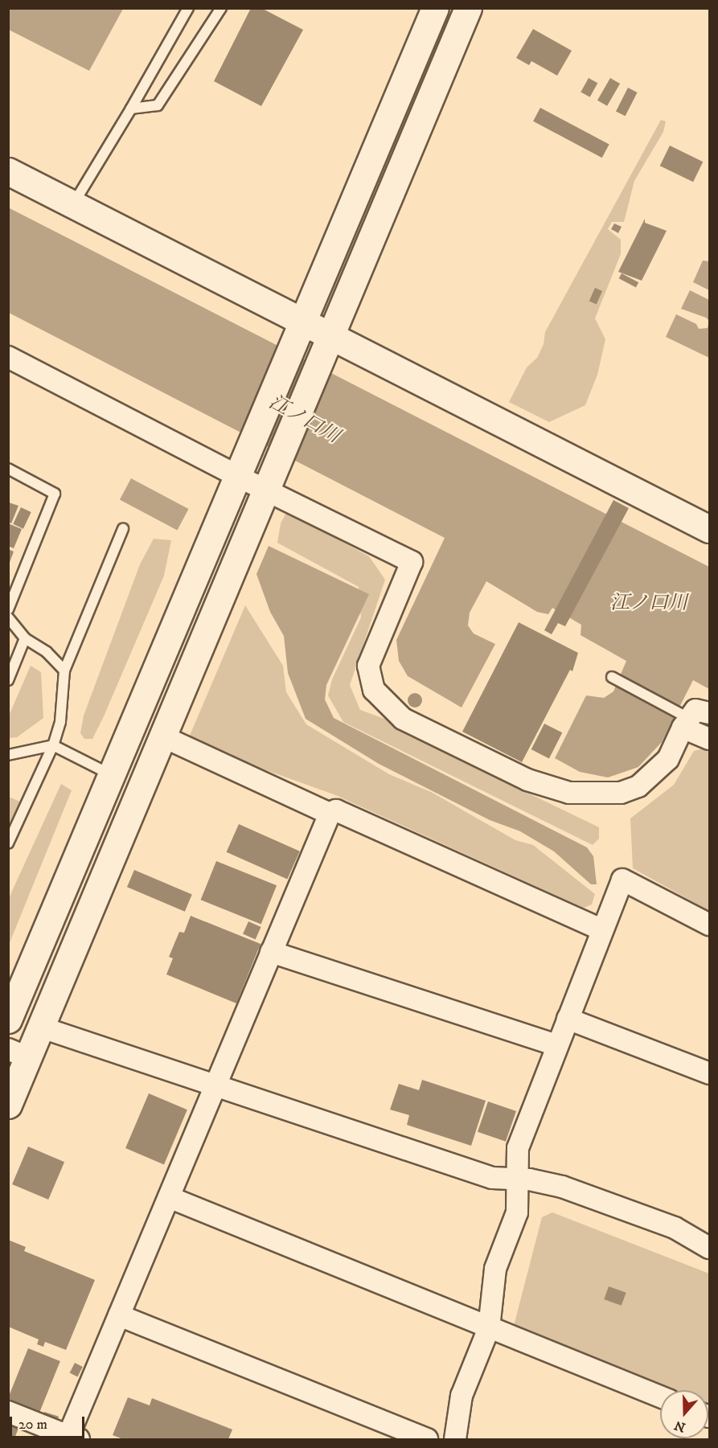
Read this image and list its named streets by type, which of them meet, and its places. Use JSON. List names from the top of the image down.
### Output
{
  "water": ["江ノ口川"],
  "scale_bar": "20 m",
  "north": "bottom"
}
